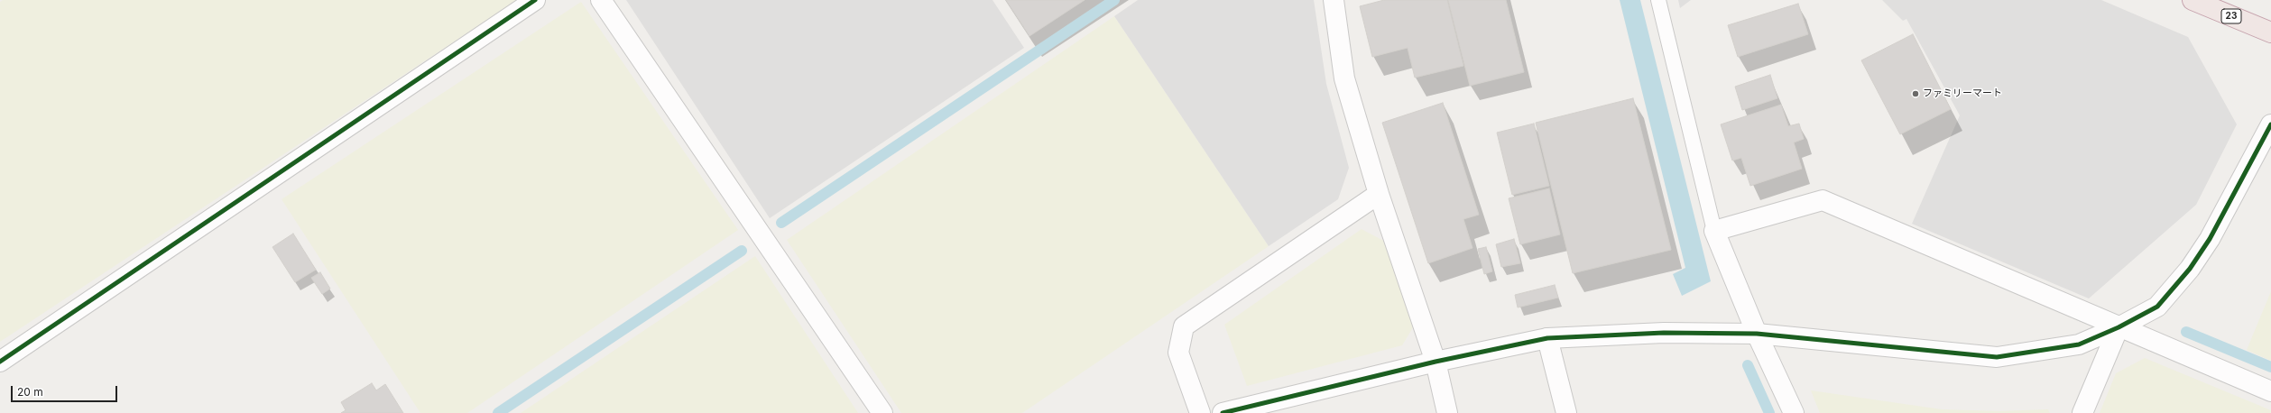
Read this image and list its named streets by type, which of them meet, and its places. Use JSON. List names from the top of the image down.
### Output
{
  "streets": {
    "highway": ["23"]
  },
  "places": ["ファミリーマート"],
  "scale_bar": "20 m"
}
